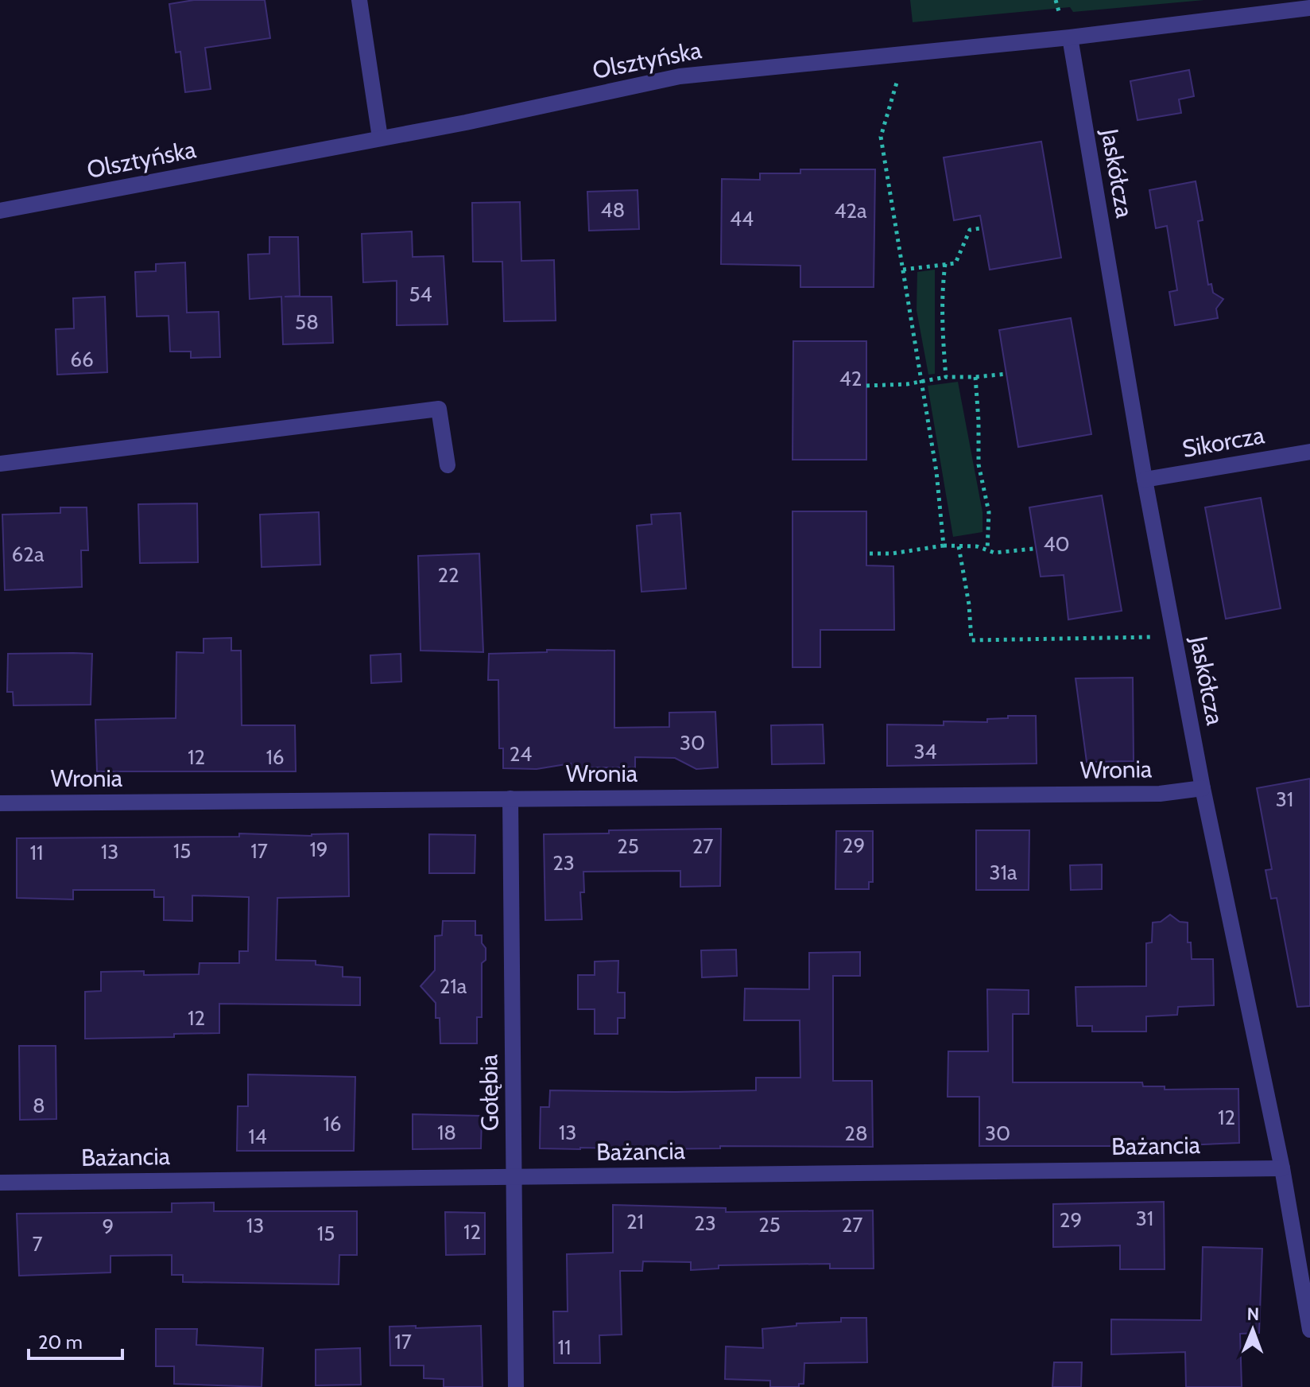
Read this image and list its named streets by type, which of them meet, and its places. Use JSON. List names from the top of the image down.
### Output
{
  "streets": {
    "street": [
      "Olsztyńska",
      "Jaskółcza",
      "Sikorcza",
      "Wronia",
      "Gołębia",
      "Bażancia"
    ]
  },
  "crossings": [
    ["Olsztyńska", "Jaskółcza"],
    ["Jaskółcza", "Sikorcza"],
    ["Jaskółcza", "Wronia"],
    ["Jaskółcza", "Bażancia"],
    ["Wronia", "Gołębia"],
    ["Gołębia", "Bażancia"]
  ],
  "house_numbers": [
    "48",
    "42a",
    "44",
    "54",
    "58",
    "66",
    "42",
    "40",
    "62a",
    "22",
    "30",
    "34",
    "24",
    "12",
    "16",
    "31",
    "29",
    "25",
    "27",
    "19",
    "15",
    "17",
    "13",
    "11",
    "23",
    "31a",
    "21a",
    "12",
    "8",
    "12",
    "16",
    "18",
    "13",
    "28",
    "30",
    "14",
    "31",
    "29",
    "21",
    "23",
    "25",
    "27",
    "13",
    "9",
    "12",
    "15",
    "7",
    "17",
    "11"
  ],
  "scale_bar": "20 m",
  "north": "top"
}
